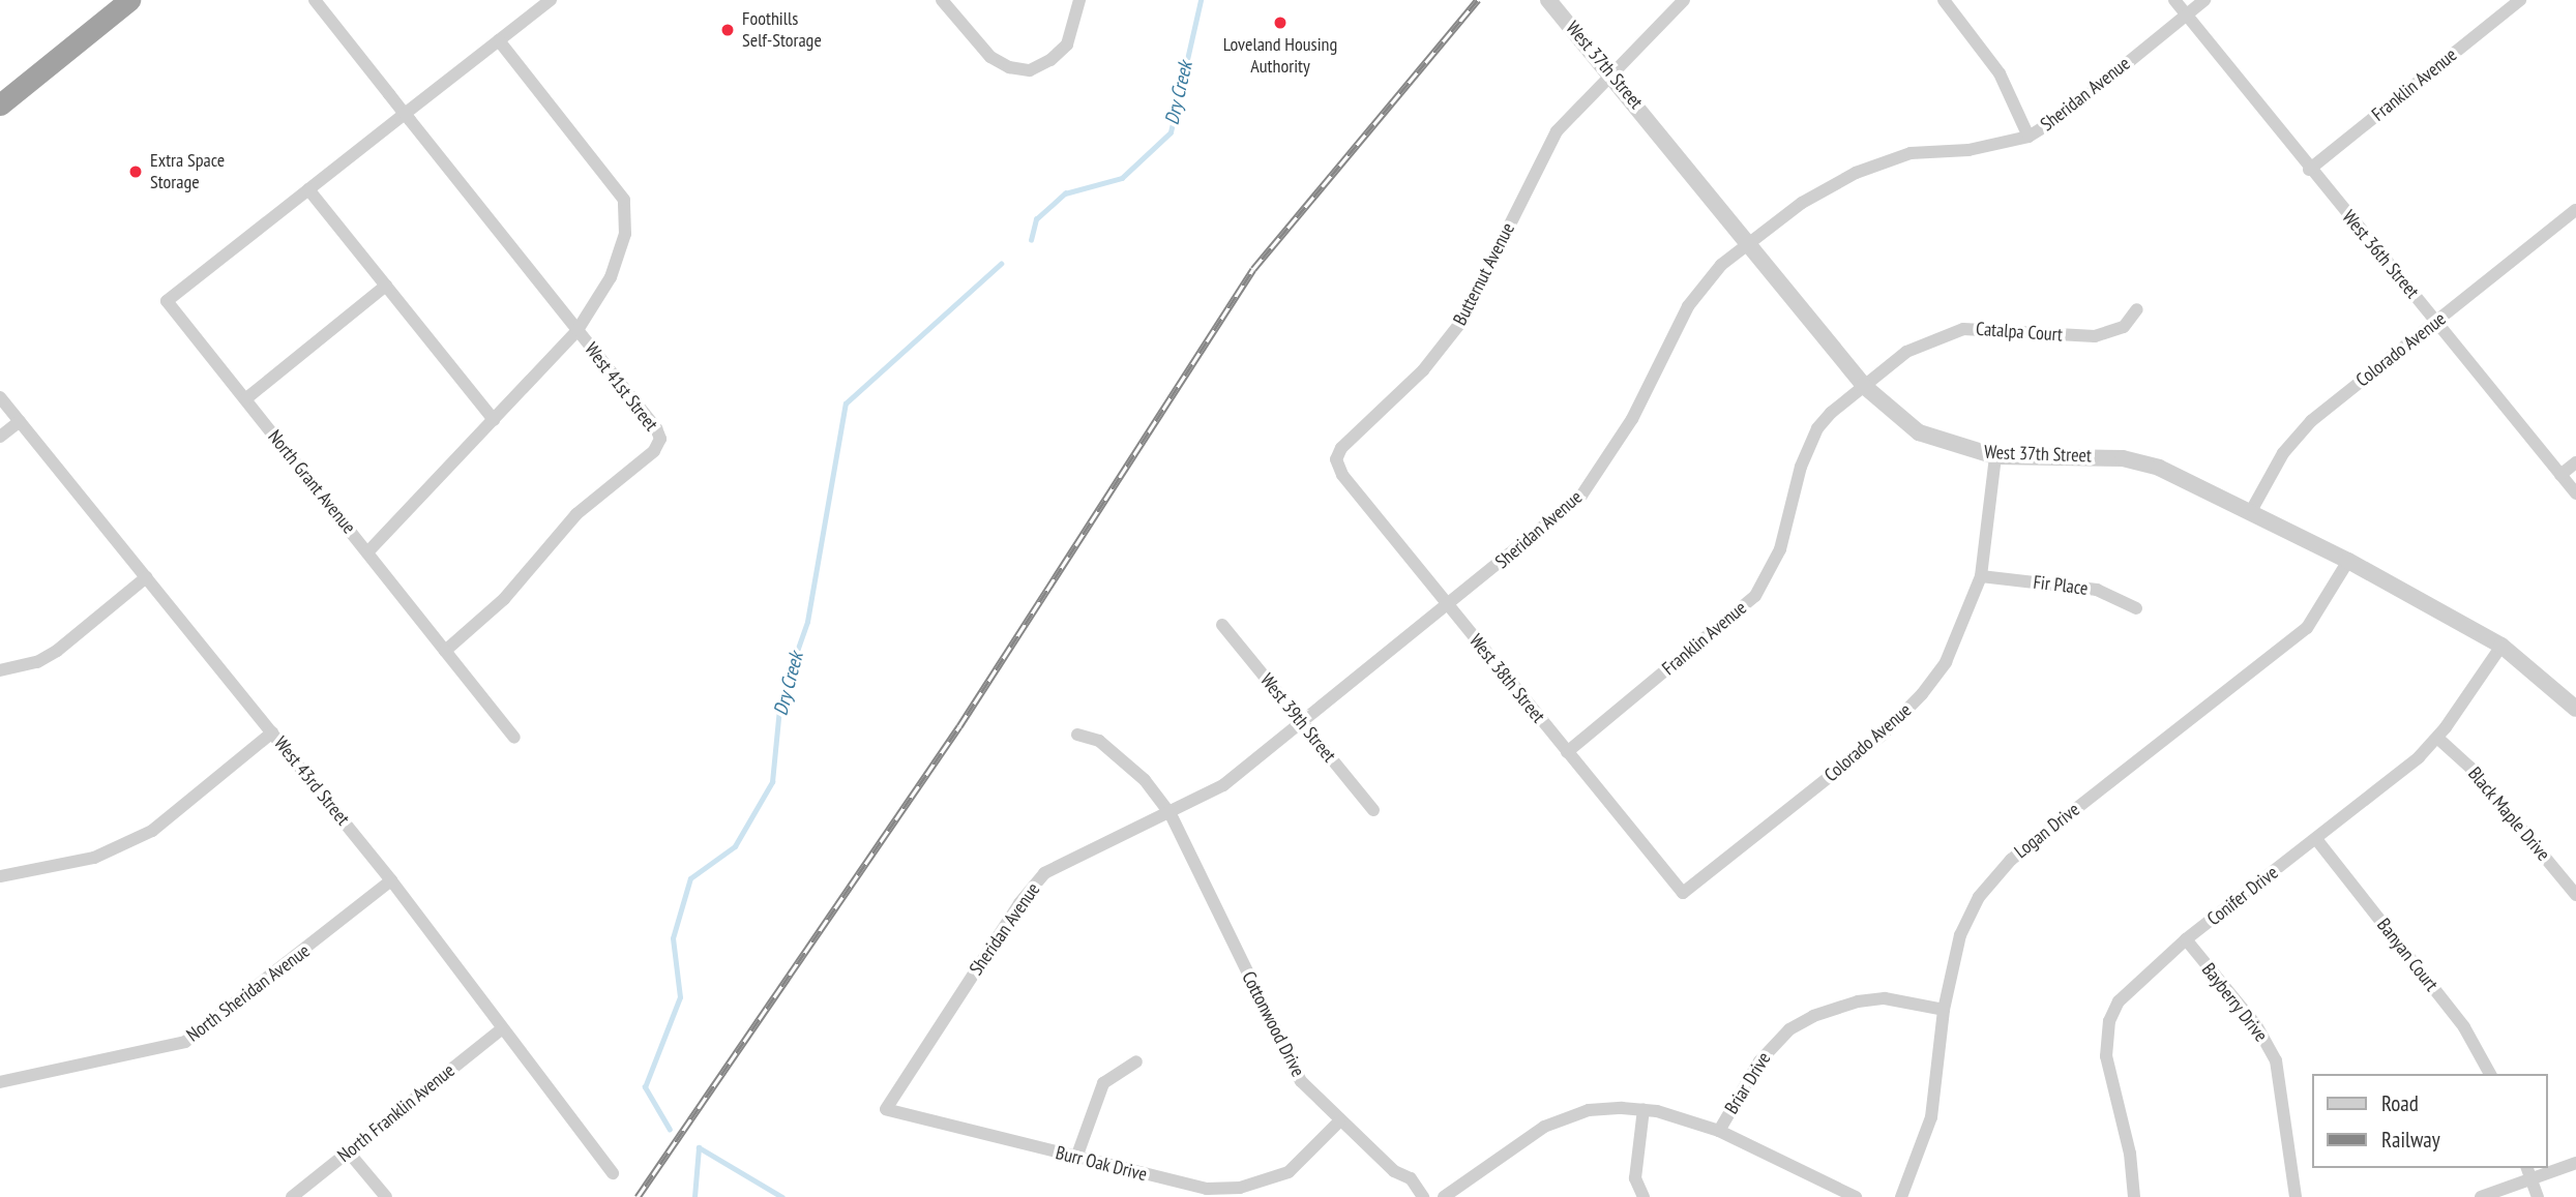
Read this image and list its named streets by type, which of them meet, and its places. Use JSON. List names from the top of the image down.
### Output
{
  "streets": {
    "street": [
      "West 37th Street",
      "Franklin Avenue",
      "Sheridan Avenue",
      "West 36th Street",
      "Butternut Avenue",
      "Catalpa Court",
      "Colorado Avenue",
      "West 41st Street",
      "North Grant Avenue",
      "Fir Place",
      "West 38th Street",
      "West 39th Street",
      "West 43rd Street",
      "Black Maple Drive",
      "Logan Drive",
      "Conifer Drive",
      "Banyan Court",
      "North Sheridan Avenue",
      "Bayberry Drive",
      "Cottonwood Drive",
      "Briar Drive",
      "North Franklin Avenue",
      "Burr Oak Drive"
    ]
  },
  "crossings": [
    ["West 37th Street", "Franklin Avenue"],
    ["West 37th Street", "Sheridan Avenue"],
    ["West 37th Street", "Butternut Avenue"],
    ["West 37th Street", "Catalpa Court"],
    ["West 37th Street", "Colorado Avenue"],
    ["West 37th Street", "Logan Drive"],
    ["West 37th Street", "Conifer Drive"],
    ["Franklin Avenue", "West 36th Street"],
    ["Franklin Avenue", "Catalpa Court"],
    ["Franklin Avenue", "West 38th Street"],
    ["Sheridan Avenue", "West 36th Street"],
    ["Sheridan Avenue", "West 38th Street"],
    ["Sheridan Avenue", "West 39th Street"],
    ["Sheridan Avenue", "Cottonwood Drive"],
    ["Sheridan Avenue", "Burr Oak Drive"],
    ["West 36th Street", "Colorado Avenue"],
    ["Butternut Avenue", "West 38th Street"],
    ["Colorado Avenue", "Fir Place"],
    ["Colorado Avenue", "West 38th Street"],
    ["West 41st Street", "North Grant Avenue"],
    ["West 43rd Street", "North Sheridan Avenue"],
    ["West 43rd Street", "North Franklin Avenue"],
    ["Black Maple Drive", "Conifer Drive"],
    ["Logan Drive", "Briar Drive"],
    ["Conifer Drive", "Banyan Court"],
    ["Conifer Drive", "Bayberry Drive"],
    ["Cottonwood Drive", "Burr Oak Drive"]
  ],
  "water": ["Dry Creek"],
  "places": ["Loveland Housing Authority", "Foothills Self-Storage", "Extra Space Storage"],
  "legend": ["Road", "Railway"]
}
